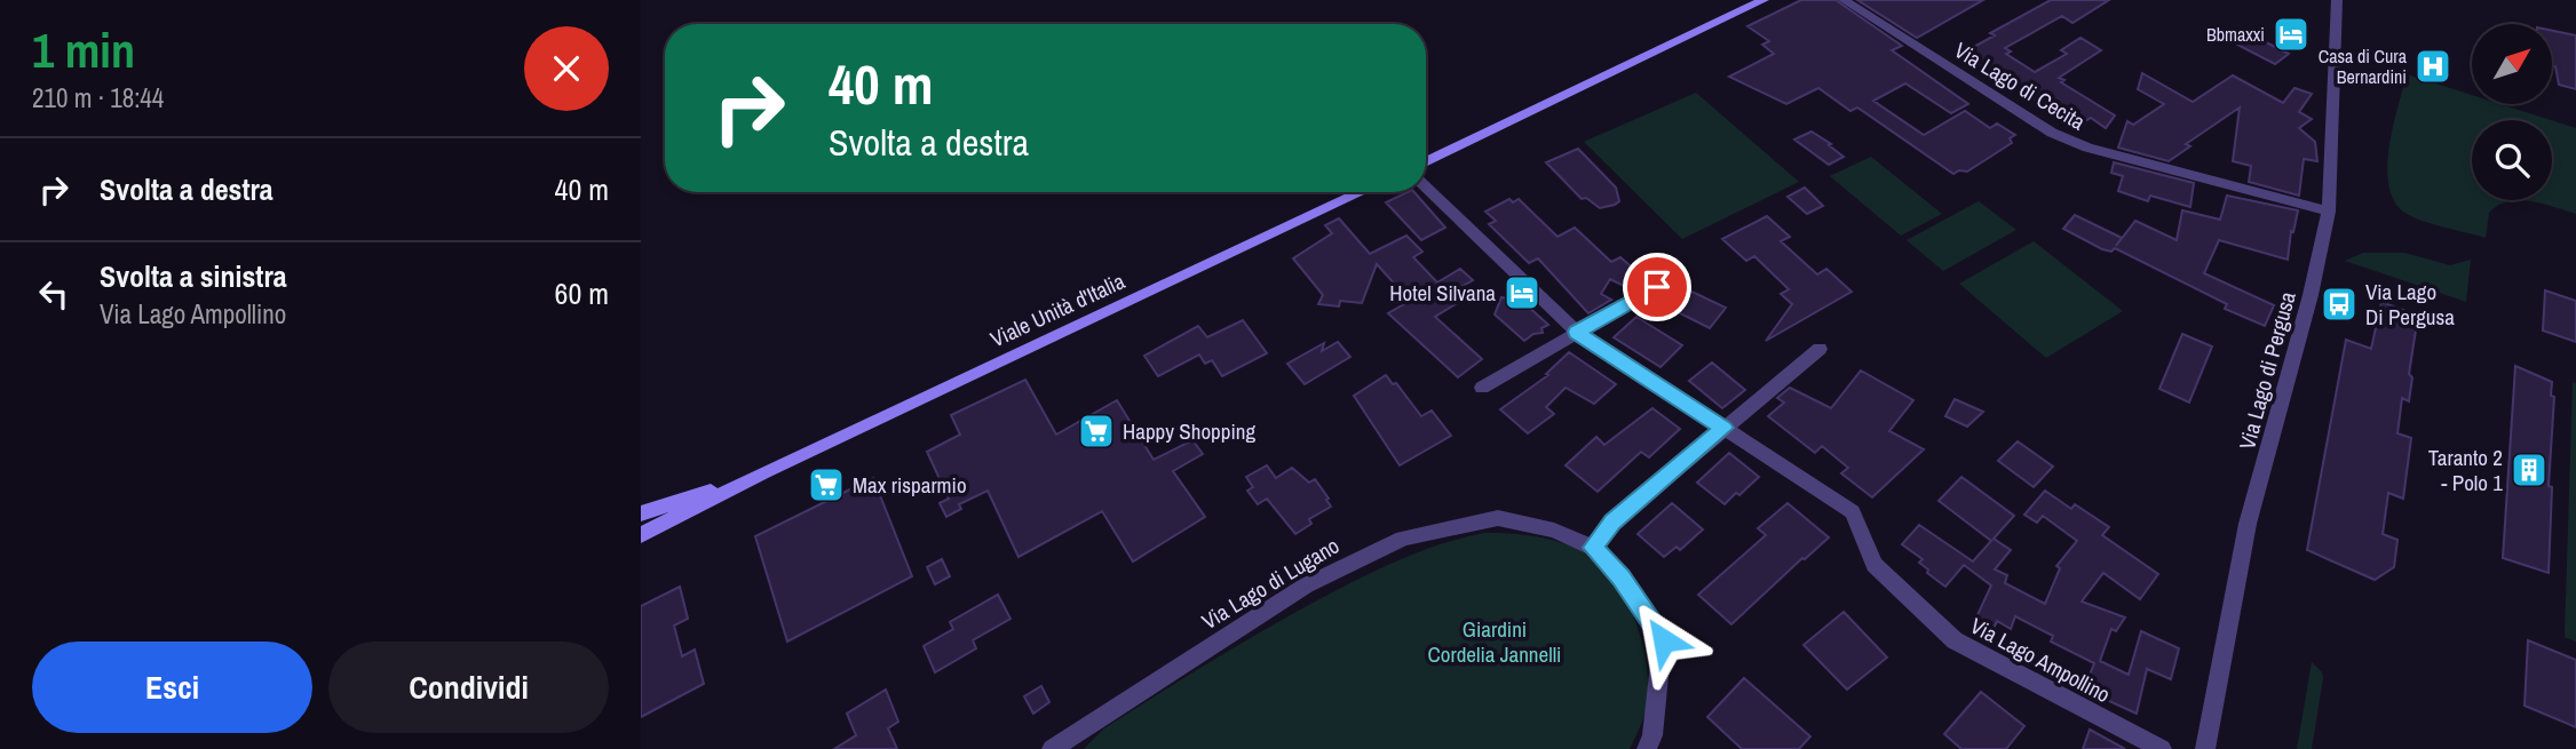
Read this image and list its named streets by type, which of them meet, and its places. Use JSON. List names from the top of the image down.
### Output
{
  "streets": {
    "main road": ["Viale Unità d'Italia"],
    "street": [
      "Via Lago di Cecita",
      "Via Lago di Pergusa",
      "Via Lago di Lugano",
      "Via Lago Ampollino"
    ]
  },
  "crossings": [
    ["Via Lago di Cecita", "Via Lago di Pergusa"]
  ],
  "parks": ["Giardini Cordelia Jannelli"],
  "places": {
    "hotel": ["Bbmaxxi", "Hotel Silvana"],
    "hospital": ["Casa di Cura Bernardini"],
    "bus stop": ["Via Lago Di Pergusa"],
    "supermarket": ["Happy Shopping", "Max risparmio"],
    "building": ["Taranto 2 - Polo 1"]
  },
  "north": "top right",
  "page": {
    "heading": ["1 min", "210 m · 18:44"],
    "turn": ["40 m", "Svolta a destra"],
    "list": [
      {
        "name": "Svolta a destra",
        "value": "40 m"
      },
      {
        "name": "Svolta a sinistra",
        "note": "Via Lago Ampollino",
        "value": "60 m"
      }
    ],
    "buttons": ["Esci", "Condividi"]
  }
}
